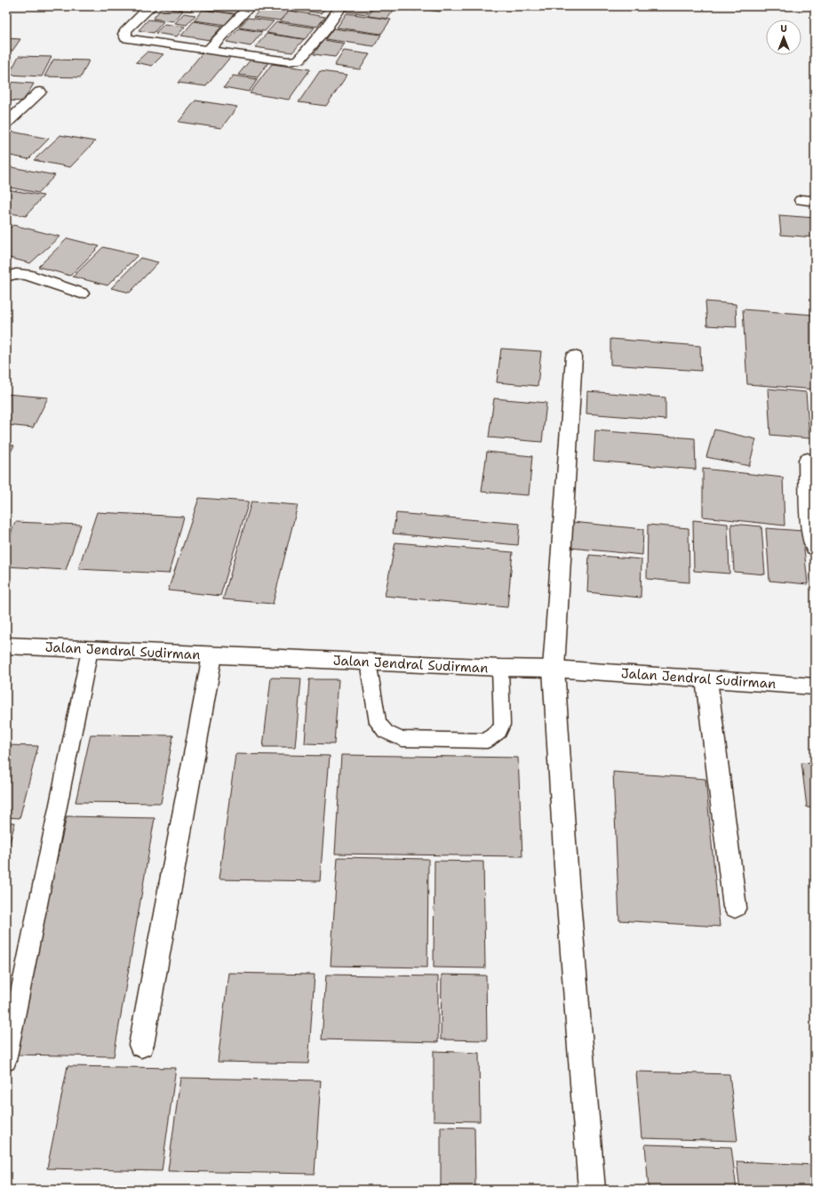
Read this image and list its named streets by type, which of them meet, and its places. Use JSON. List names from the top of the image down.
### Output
{
  "streets": {
    "street": ["Jalan Jendral Sudirman"]
  },
  "north": "top"
}
